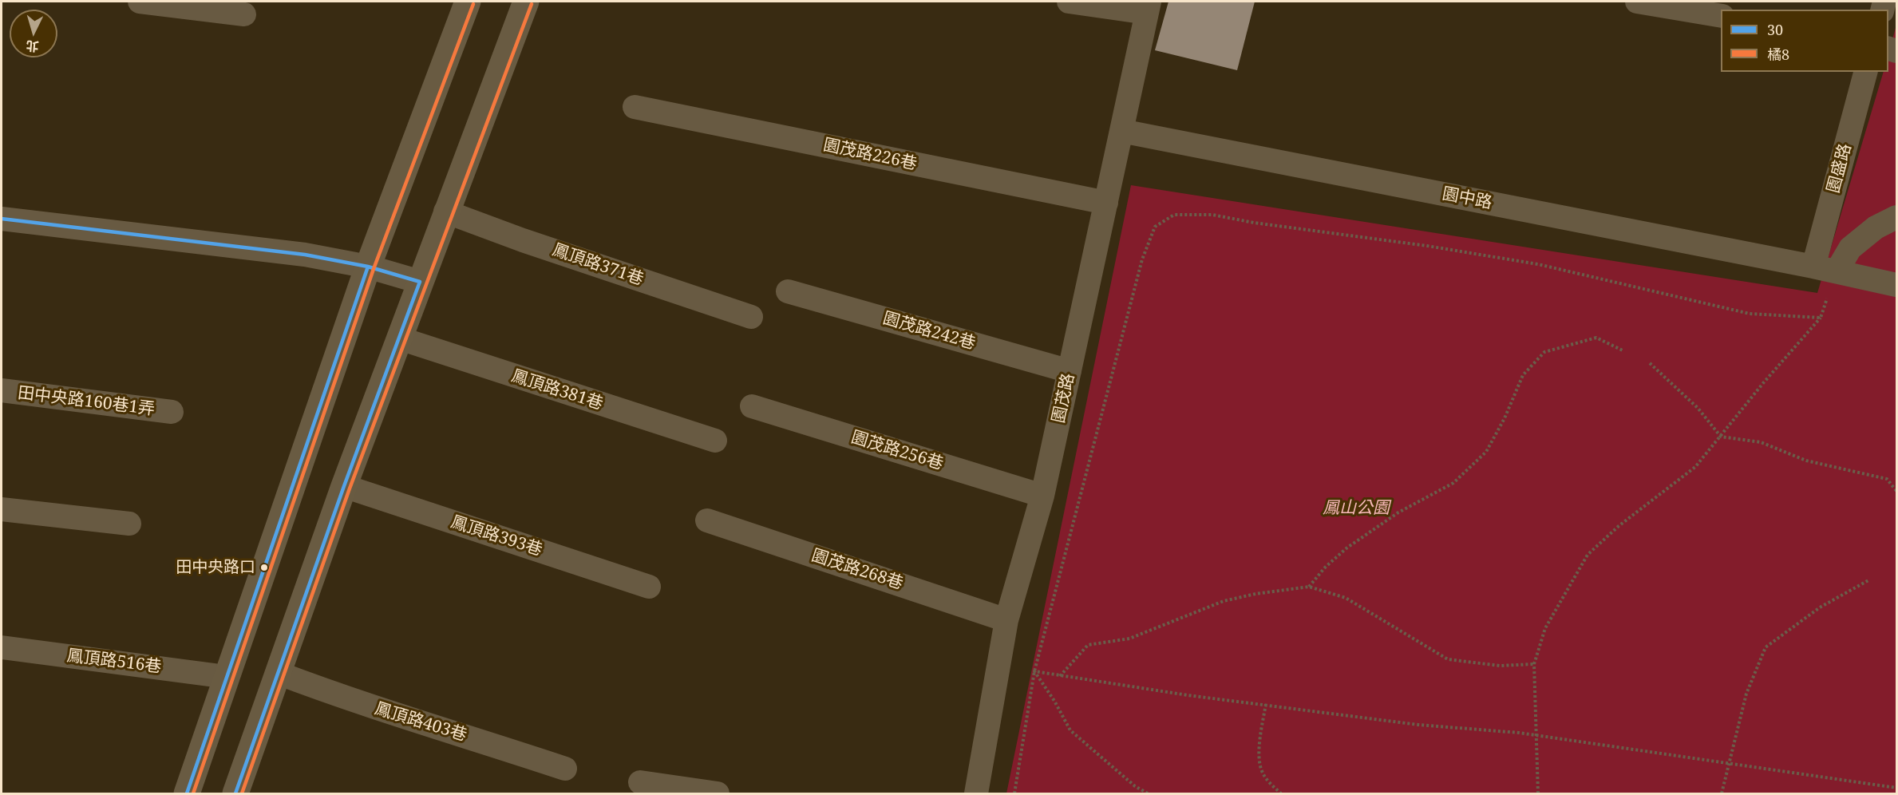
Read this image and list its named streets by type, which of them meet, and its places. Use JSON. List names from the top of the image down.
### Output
{
  "streets": {
    "street": [
      "園茂路226巷",
      "園盛路",
      "園中路",
      "鳳頂路371巷",
      "園茂路242巷",
      "鳳頂路381巷",
      "園茂路",
      "田中央路160巷1弄",
      "園茂路256巷",
      "鳳頂路393巷",
      "園茂路268巷",
      "鳳頂路516巷",
      "鳳頂路403巷"
    ]
  },
  "crossings": [
    ["園茂路226巷", "園茂路"],
    ["園盛路", "園中路"],
    ["園中路", "園茂路"],
    ["園茂路242巷", "園茂路"],
    ["園茂路", "園茂路256巷"],
    ["園茂路", "園茂路268巷"]
  ],
  "parks": ["鳳山公園"],
  "places": ["田中央路口"],
  "lines": ["transit line 橘8", "transit line 30"],
  "legend": ["30", "橘8"],
  "north": "bottom"
}
